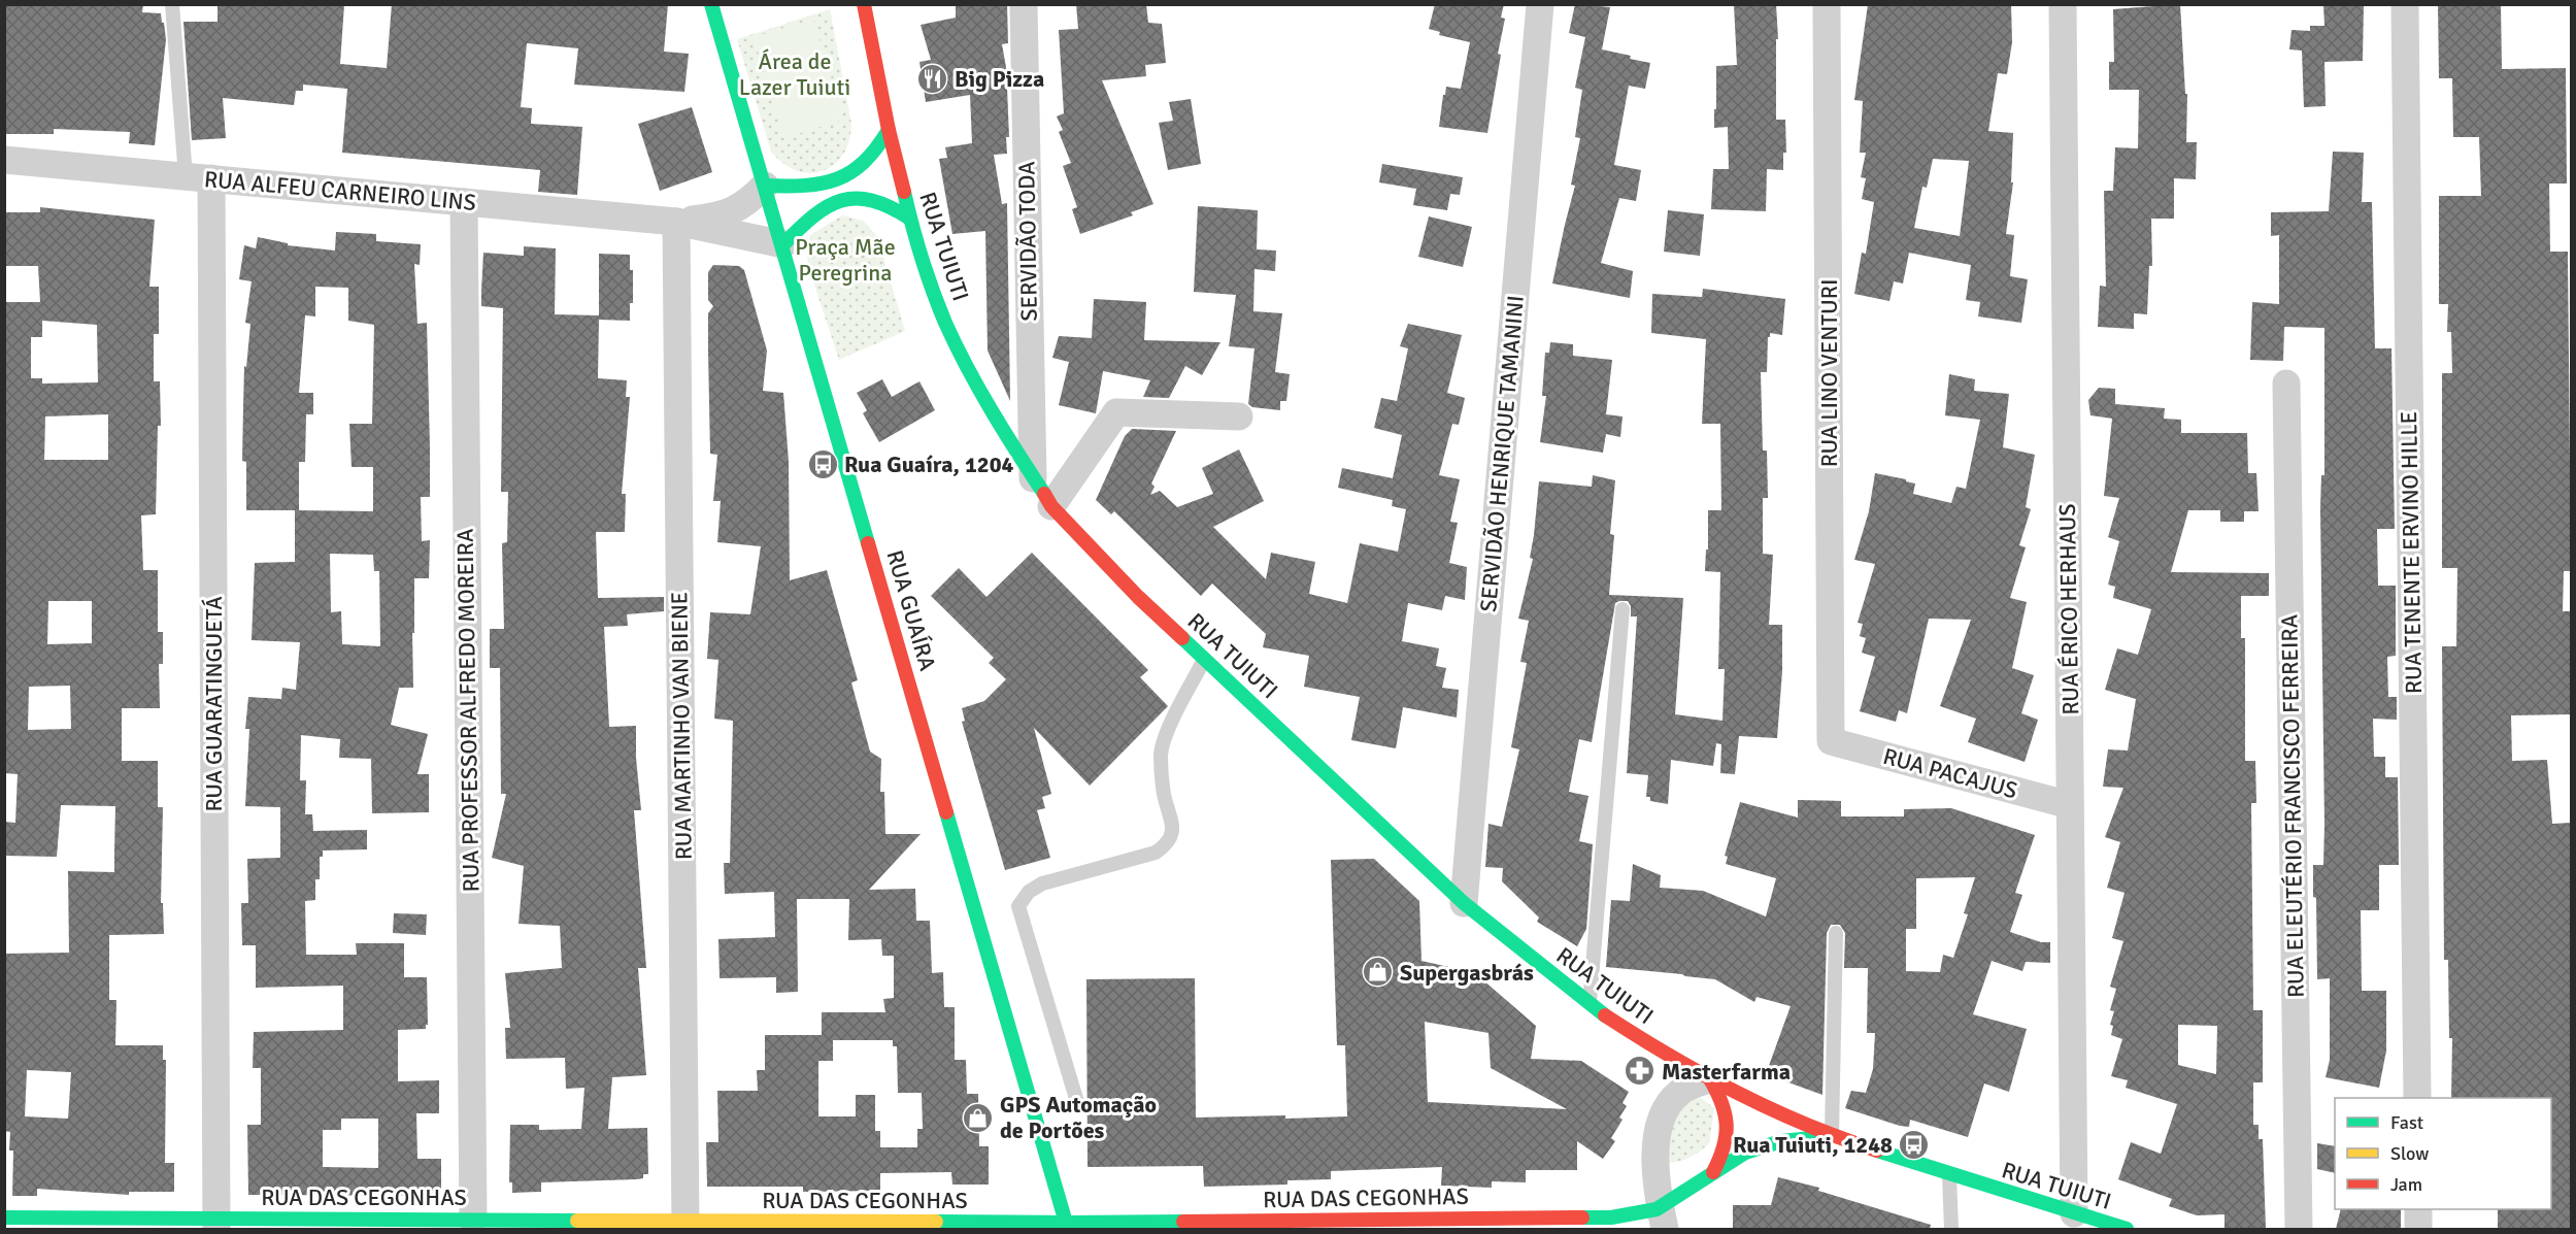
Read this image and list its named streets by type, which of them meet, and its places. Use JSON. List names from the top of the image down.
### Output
{
  "streets": {
    "main road": ["RUA TUIUTI", "RUA GUAÍRA", "RUA DAS CEGONHAS"],
    "street": [
      "RUA ALFEU CARNEIRO LINS",
      "SERVIDÃO TODA",
      "RUA LINO VENTURI",
      "SERVIDÃO HENRIQUE TAMANINI",
      "RUA TENENTE ERVINO HILLE",
      "RUA ÉRICO HERHAUS",
      "RUA GUARATINGUETÁ",
      "RUA PROFESSOR ALFREDO MOREIRA",
      "RUA MARTINHO VAN BIENE",
      "RUA PACAJUS",
      "RUA ELEUTÉRIO FRANCISCO FERREIRA"
    ]
  },
  "crossings": [
    ["RUA ALFEU CARNEIRO LINS", "RUA GUAÍRA"],
    ["RUA ALFEU CARNEIRO LINS", "RUA GUARATINGUETÁ"],
    ["RUA ALFEU CARNEIRO LINS", "RUA PROFESSOR ALFREDO MOREIRA"],
    ["RUA ALFEU CARNEIRO LINS", "RUA MARTINHO VAN BIENE"],
    ["SERVIDÃO TODA", "RUA TUIUTI"],
    ["RUA TUIUTI", "SERVIDÃO HENRIQUE TAMANINI"],
    ["RUA TUIUTI", "RUA ÉRICO HERHAUS"],
    ["RUA TUIUTI", "RUA DAS CEGONHAS"],
    ["RUA LINO VENTURI", "RUA PACAJUS"],
    ["RUA ÉRICO HERHAUS", "RUA PACAJUS"],
    ["RUA GUAÍRA", "RUA DAS CEGONHAS"],
    ["RUA GUARATINGUETÁ", "RUA DAS CEGONHAS"],
    ["RUA PROFESSOR ALFREDO MOREIRA", "RUA DAS CEGONHAS"],
    ["RUA MARTINHO VAN BIENE", "RUA DAS CEGONHAS"]
  ],
  "parks": ["Área de Lazer Tuiuti", "Praça Mãe Peregrina"],
  "places": {
    "restaurant": ["Big Pizza"],
    "bus stop": ["Rua Guaíra, 1204", "Rua Tuiuti, 1248"],
    "shop": ["Supergasbrás", "GPS Automação de Portões"],
    "pharmacy": ["Masterfarma"]
  },
  "legend": ["Fast", "Slow", "Jam"]
}
